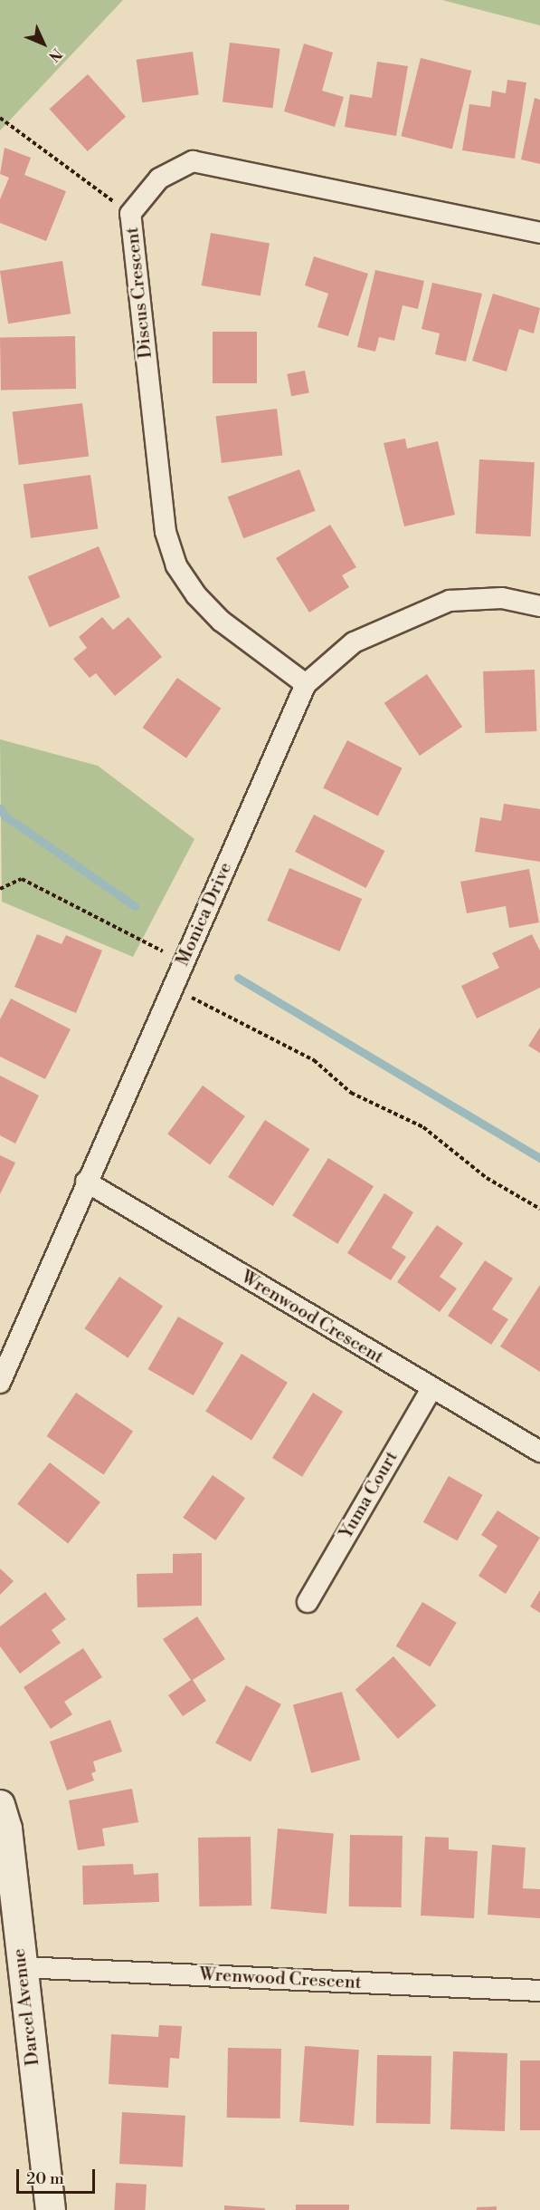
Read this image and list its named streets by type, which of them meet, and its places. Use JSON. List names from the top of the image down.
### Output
{
  "streets": {
    "street": [
      "Discus Crescent",
      "Monica Drive",
      "Wrenwood Crescent",
      "Yuma Court",
      "Darcel Avenue"
    ]
  },
  "crossings": [
    ["Discus Crescent", "Monica Drive"],
    ["Monica Drive", "Wrenwood Crescent"],
    ["Wrenwood Crescent", "Yuma Court"],
    ["Wrenwood Crescent", "Darcel Avenue"]
  ],
  "scale_bar": "20 m",
  "north": "bottom right"
}
